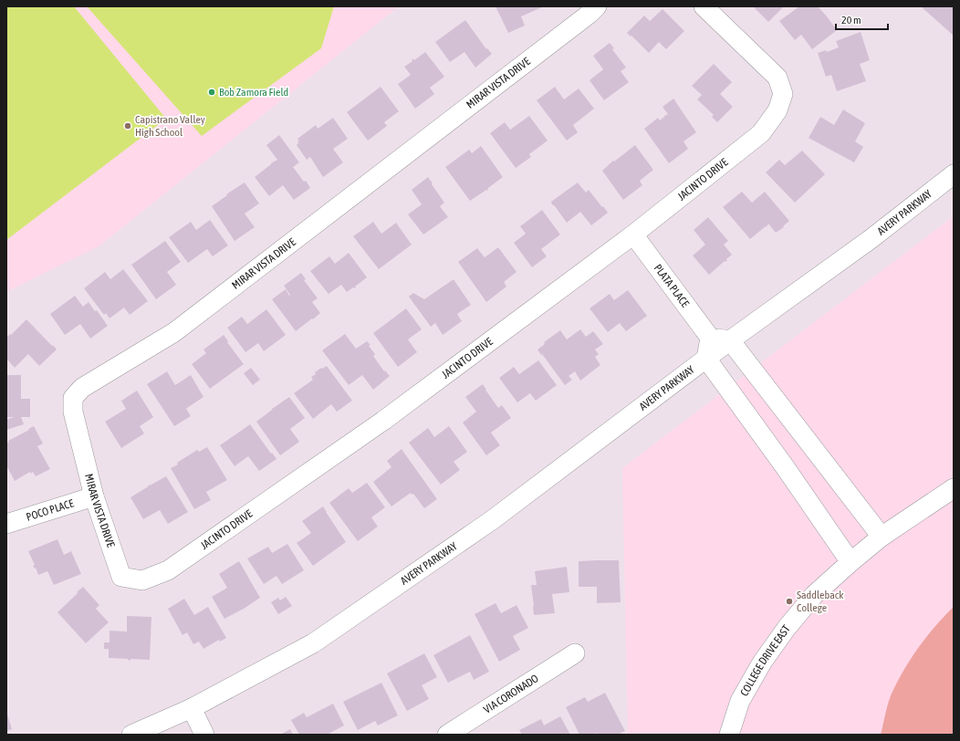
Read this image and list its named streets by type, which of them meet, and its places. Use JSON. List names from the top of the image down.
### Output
{
  "streets": {
    "street": [
      "MIRAR VISTA DRIVE",
      "JACINTO DRIVE",
      "AVERY PARKWAY",
      "PLATA PLACE",
      "POCO PLACE",
      "COLLEGE DRIVE EAST",
      "VIA CORONADO"
    ]
  },
  "crossings": [
    ["MIRAR VISTA DRIVE", "JACINTO DRIVE"],
    ["MIRAR VISTA DRIVE", "POCO PLACE"],
    ["JACINTO DRIVE", "PLATA PLACE"]
  ],
  "places": ["Bob Zamora Field", "Capistrano Valley High School", "Saddleback College"],
  "scale_bar": "20 m"
}
